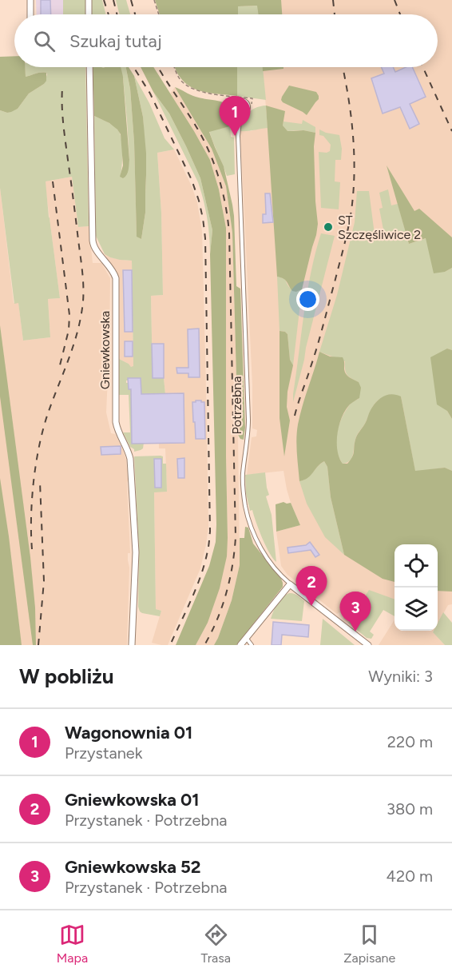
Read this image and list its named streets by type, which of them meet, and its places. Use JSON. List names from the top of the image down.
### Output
{
  "streets": {
    "street": ["Gniewkowska", "Potrzebna"]
  },
  "places": ["ST Szczęśliwice 2"],
  "page": {
    "search": "Szukaj tutaj",
    "pins": ["1", "2", "3"],
    "heading": ["W pobliżu", "Wyniki: 3"],
    "list": [
      {
        "mark": "1",
        "name": "Wagonownia 01",
        "note": "Przystanek",
        "value": "220 m"
      },
      {
        "mark": "2",
        "name": "Gniewkowska 01",
        "note": "Przystanek · Potrzebna",
        "value": "380 m"
      },
      {
        "mark": "3",
        "name": "Gniewkowska 52",
        "note": "Przystanek · Potrzebna",
        "value": "420 m"
      }
    ],
    "nav": ["Mapa", "Trasa", "Zapisane"]
  }
}
